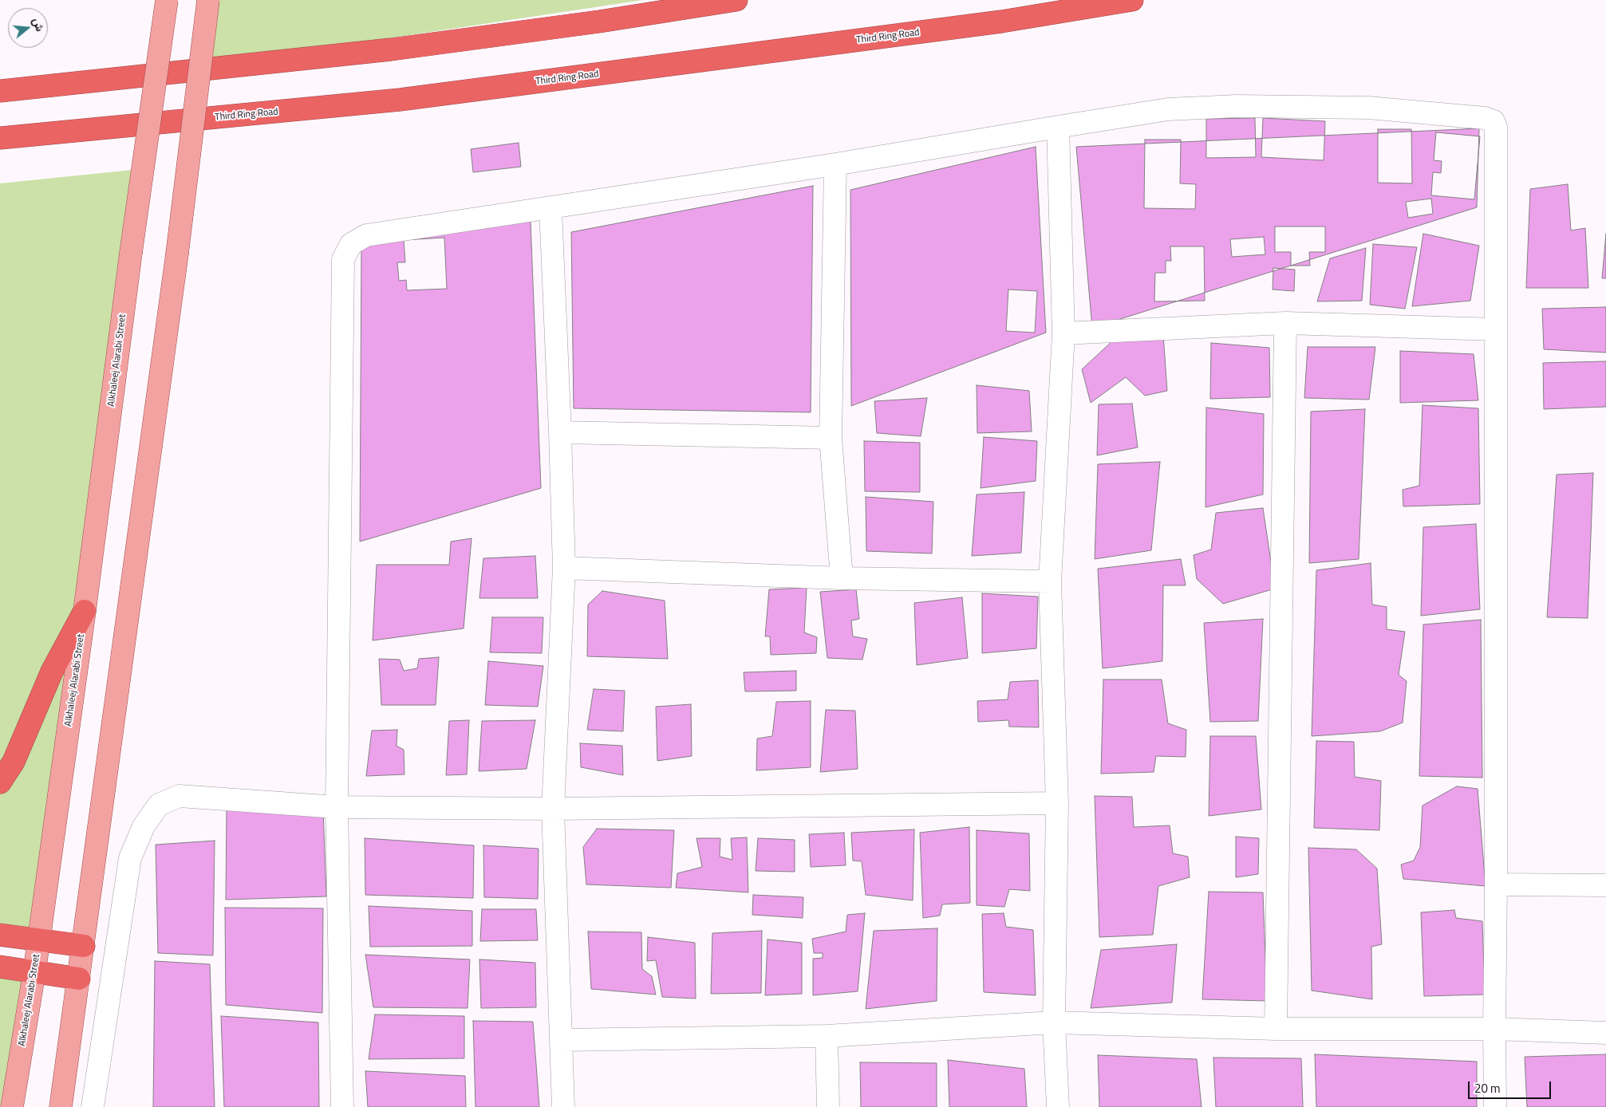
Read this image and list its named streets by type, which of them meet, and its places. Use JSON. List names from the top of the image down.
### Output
{
  "streets": {
    "highway": ["Third Ring Road"],
    "main road": ["Alkhaleej Alarabi Street"]
  },
  "scale_bar": "20 m",
  "north": "right"
}
